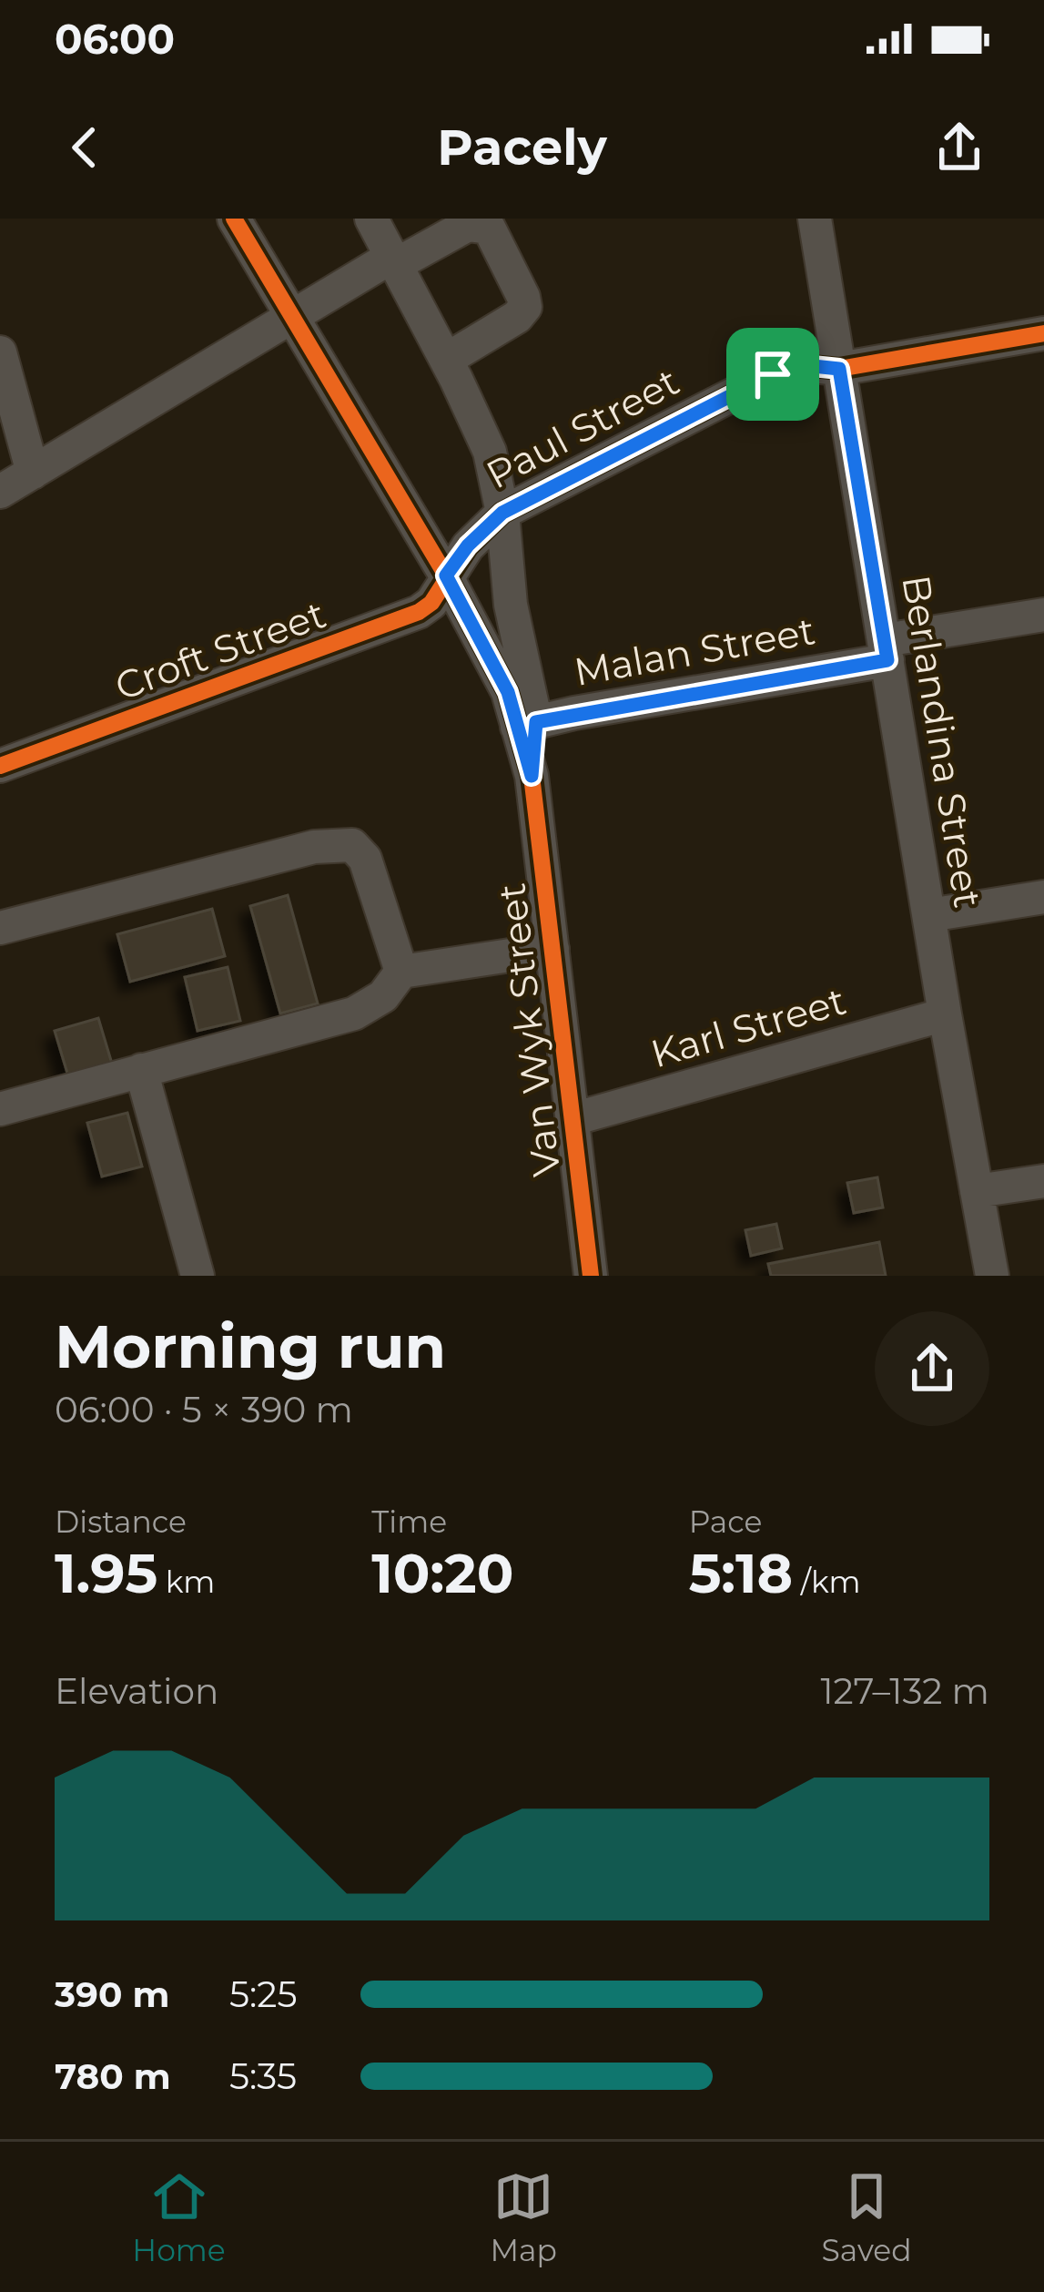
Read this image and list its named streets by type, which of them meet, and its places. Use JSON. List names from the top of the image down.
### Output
{
  "streets": {
    "street": [
      "Paul Street",
      "Croft Street",
      "Malan Street",
      "Berlandina Street",
      "Karl Street",
      "Van Wyk Street"
    ]
  },
  "crossings": [
    ["Paul Street", "Croft Street"],
    ["Paul Street", "Berlandina Street"],
    ["Paul Street", "Van Wyk Street"],
    ["Croft Street", "Van Wyk Street"],
    ["Malan Street", "Berlandina Street"],
    ["Malan Street", "Van Wyk Street"],
    ["Berlandina Street", "Karl Street"],
    ["Karl Street", "Van Wyk Street"]
  ],
  "page": {
    "status": "06:00",
    "header": "Pacely",
    "heading": ["Morning run", "06:00 · 5 × 390 m"],
    "stats": [
      ["Distance", "1.95 km"],
      ["Time", "10:20"],
      ["Pace", "5:18 /km"]
    ],
    "chart": ["Elevation", "127–132 m"],
    "list": [
      {
        "name": "390 m",
        "note": "5:25"
      },
      {
        "name": "780 m",
        "note": "5:35"
      }
    ],
    "tabs": ["Home", "Map", "Saved"]
  }
}
